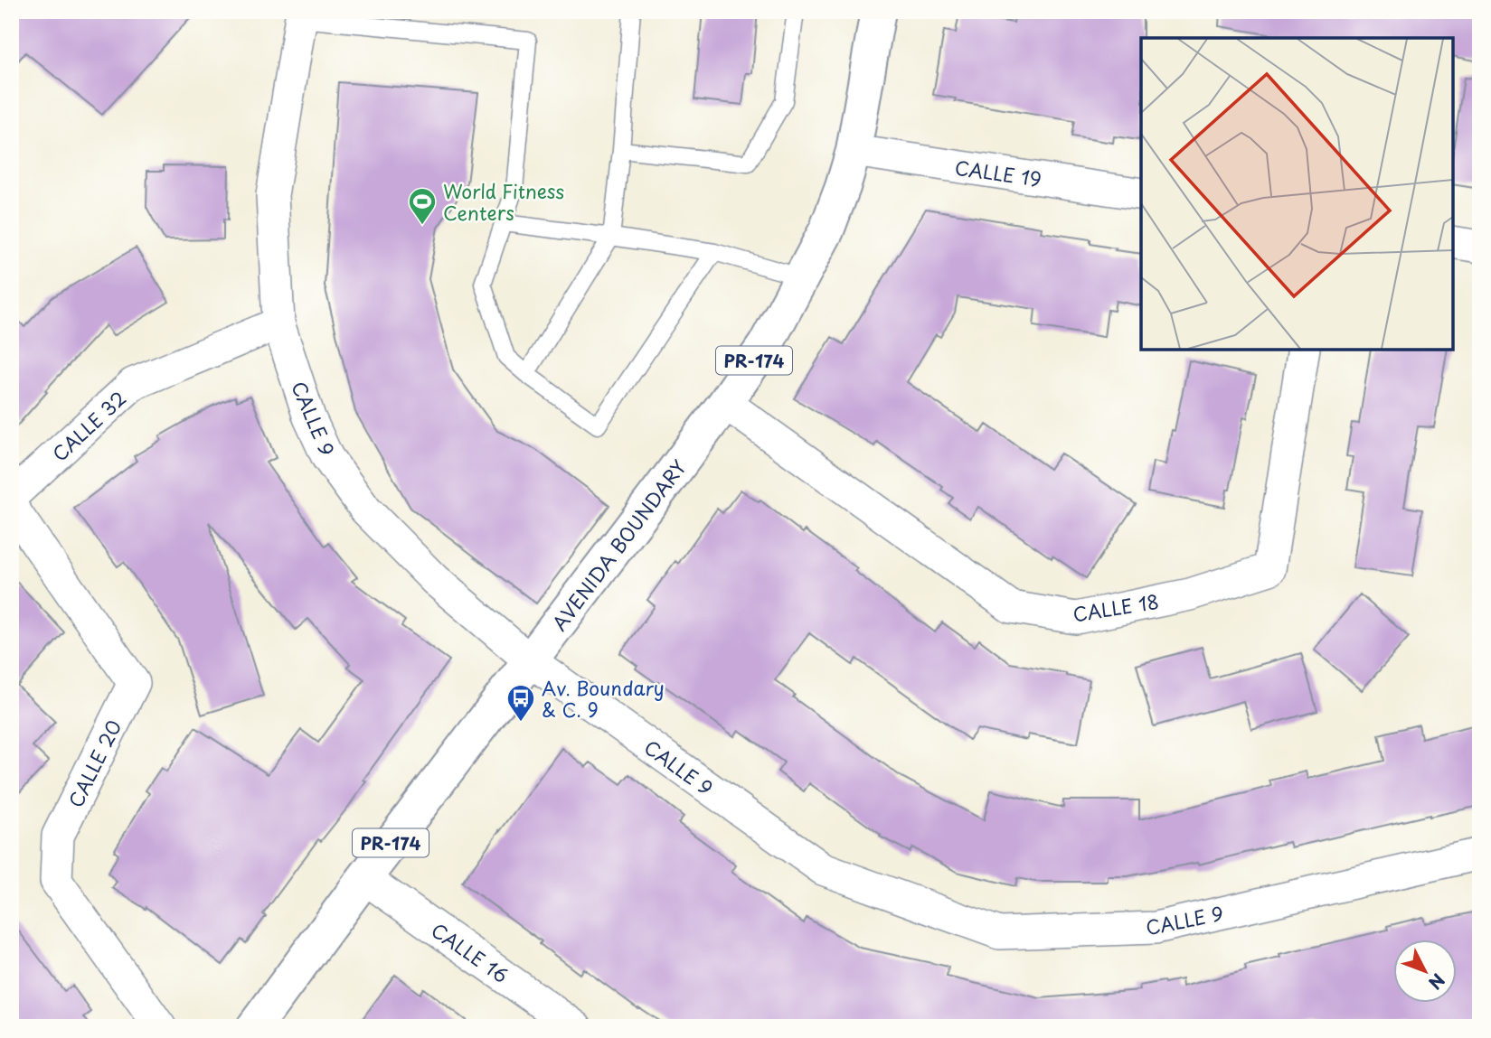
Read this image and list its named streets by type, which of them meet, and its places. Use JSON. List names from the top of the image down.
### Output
{
  "streets": {
    "highway": ["PR-174", "AVENIDA BOUNDARY"],
    "street": [
      "CALLE 19",
      "CALLE 9",
      "CALLE 32",
      "CALLE 18",
      "CALLE 20",
      "CALLE 16"
    ]
  },
  "crossings": [
    ["CALLE 19", "AVENIDA BOUNDARY"],
    ["CALLE 9", "CALLE 32"],
    ["CALLE 9", "AVENIDA BOUNDARY"],
    ["AVENIDA BOUNDARY", "CALLE 18"],
    ["AVENIDA BOUNDARY", "CALLE 16"]
  ],
  "places": {
    "sports": ["World Fitness Centers"],
    "bus stop": ["Av. Boundary & C. 9"]
  },
  "north": "bottom right"
}
